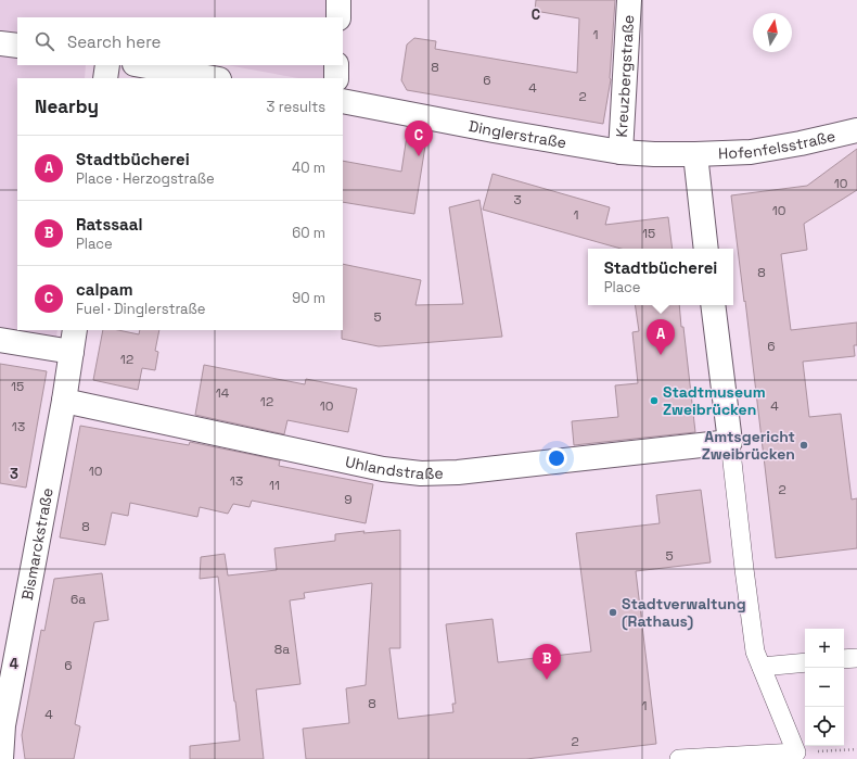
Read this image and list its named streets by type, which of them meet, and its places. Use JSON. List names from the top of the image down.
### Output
{
  "streets": {
    "street": [
      "Kreuzbergstraße",
      "Dinglerstraße",
      "Hofenfelsstraße",
      "Uhlandstraße",
      "Bismarckstraße"
    ]
  },
  "crossings": [
    ["Kreuzbergstraße", "Dinglerstraße"],
    ["Dinglerstraße", "Hofenfelsstraße"],
    ["Uhlandstraße", "Bismarckstraße"]
  ],
  "places": ["Stadtmuseum Zweibrücken", "Amtsgericht Zweibrücken", "Stadtverwaltung (Rathaus)"],
  "house_numbers": [
    "1",
    "8",
    "6",
    "4",
    "2",
    "10",
    "3",
    "10",
    "1",
    "15",
    "8",
    "5",
    "6",
    "12",
    "15",
    "14",
    "12",
    "10",
    "4",
    "13",
    "10",
    "13",
    "11",
    "2",
    "9",
    "8",
    "5",
    "6a",
    "8a",
    "6",
    "8",
    "1",
    "4",
    "2"
  ],
  "north": "top",
  "page": {
    "search": "Search here",
    "heading": ["Nearby", "3 results"],
    "pins": ["C", "A", "B"],
    "list": [
      {
        "mark": "A",
        "name": "Stadtbücherei",
        "note": "Place · Herzogstraße",
        "value": "40 m"
      },
      {
        "mark": "B",
        "name": "Ratssaal",
        "note": "Place",
        "value": "60 m"
      },
      {
        "mark": "C",
        "name": "calpam",
        "note": "Fuel · Dinglerstraße",
        "value": "90 m"
      }
    ],
    "popup": ["Stadtbücherei", "Place"],
    "map_buttons": ["+", "−"]
  },
  "grid": {
    "columns": ["C"],
    "rows": ["3", "4"]
  }
}
